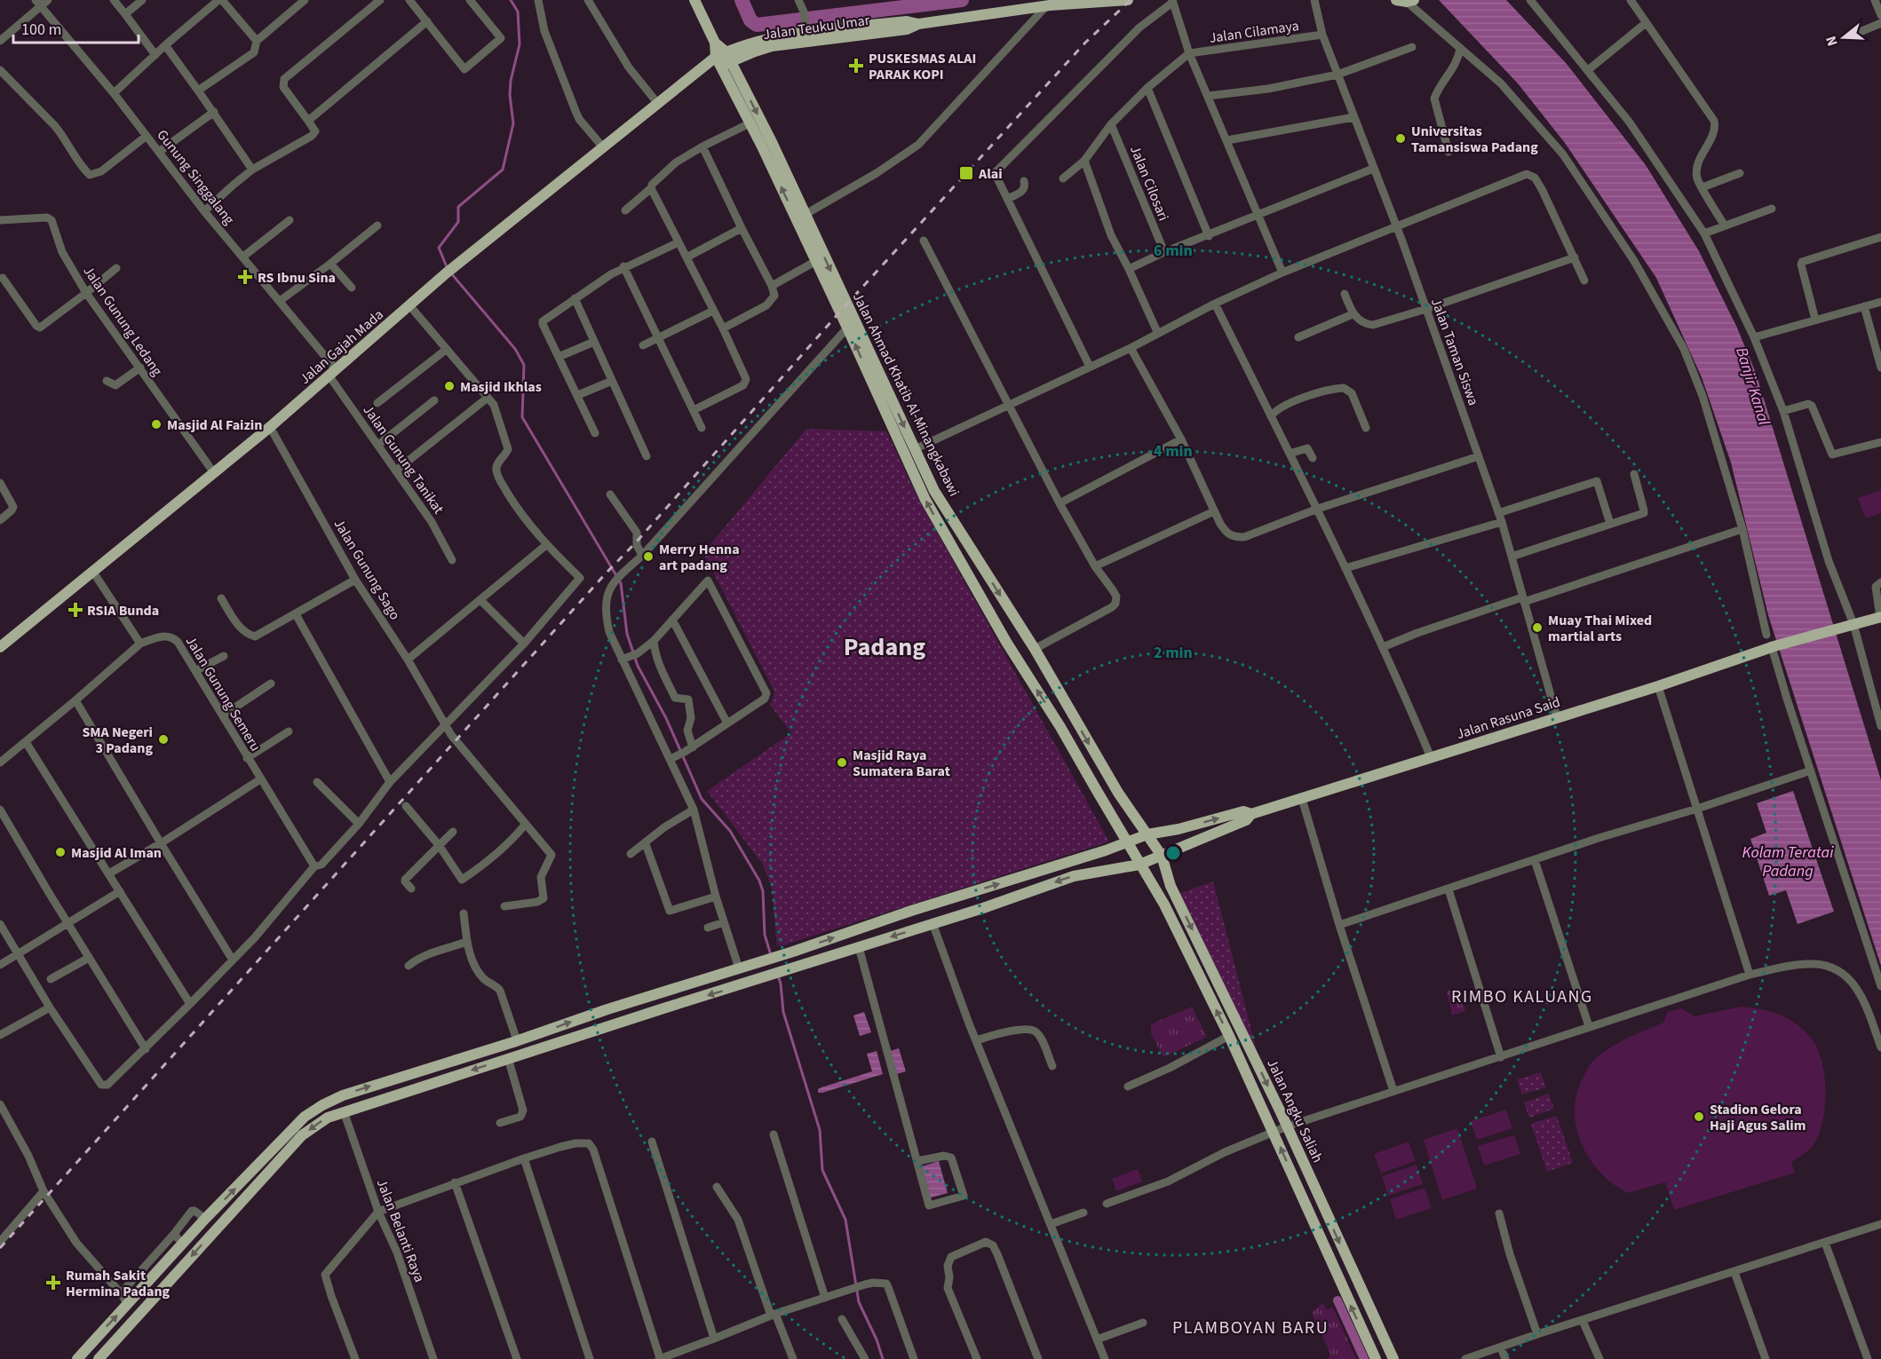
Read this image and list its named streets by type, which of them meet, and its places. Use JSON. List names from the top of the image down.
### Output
{
  "streets": {
    "main road": [
      "Jalan Teuku Umar",
      "Jalan Gajah Mada",
      "Jalan Ahmad Khatib Al-Minangkabawi",
      "Jalan Rasuna Said",
      "Jalan Angku Saliah"
    ],
    "street": [
      "Jalan Cilamaya",
      "Gunung Singgalang",
      "Jalan Cilosari",
      "Jalan Gunung Ledang",
      "Jalan Taman Siswa",
      "Jalan Gunung Tanikat",
      "Jalan Gunung Sago",
      "Jalan Gunung Semeru",
      "Jalan Belanti Raya"
    ]
  },
  "crossings": [
    ["Jalan Teuku Umar", "Jalan Gajah Mada"],
    ["Jalan Teuku Umar", "Jalan Ahmad Khatib Al-Minangkabawi"],
    ["Jalan Cilamaya", "Jalan Taman Siswa"],
    ["Gunung Singgalang", "Jalan Gajah Mada"],
    ["Gunung Singgalang", "Jalan Gunung Tanikat"],
    ["Jalan Gunung Ledang", "Jalan Gajah Mada"],
    ["Jalan Gajah Mada", "Jalan Ahmad Khatib Al-Minangkabawi"],
    ["Jalan Gajah Mada", "Jalan Gunung Tanikat"],
    ["Jalan Gajah Mada", "Jalan Gunung Sago"],
    ["Jalan Taman Siswa", "Jalan Rasuna Said"],
    ["Jalan Ahmad Khatib Al-Minangkabawi", "Jalan Angku Saliah"]
  ],
  "districts": ["Padang", "RIMBO KALUANG", "PLAMBOYAN BARU"],
  "water": ["Banjir Kanal", "Kolam Teratai Padang"],
  "places": {
    "health": [
      "PUSKESMAS ALAI PARAK KOPI",
      "RS Ibnu Sina",
      "RSIA Bunda",
      "Rumah Sakit Hermina Padang"
    ],
    "other": [
      "Universitas Tamansiswa Padang",
      "Masjid Ikhlas",
      "Masjid Al Faizin",
      "Merry Henna art padang",
      "Muay Thai Mixed martial arts",
      "SMA Negeri 3 Padang",
      "Masjid Raya Sumatera Barat",
      "Masjid Al Iman",
      "Stadion Gelora Haji Agus Salim"
    ],
    "transit": ["Alai"]
  },
  "scale_bar": "100 m",
  "north": "left",
  "rings": ["6 min", "4 min", "2 min"]
}
